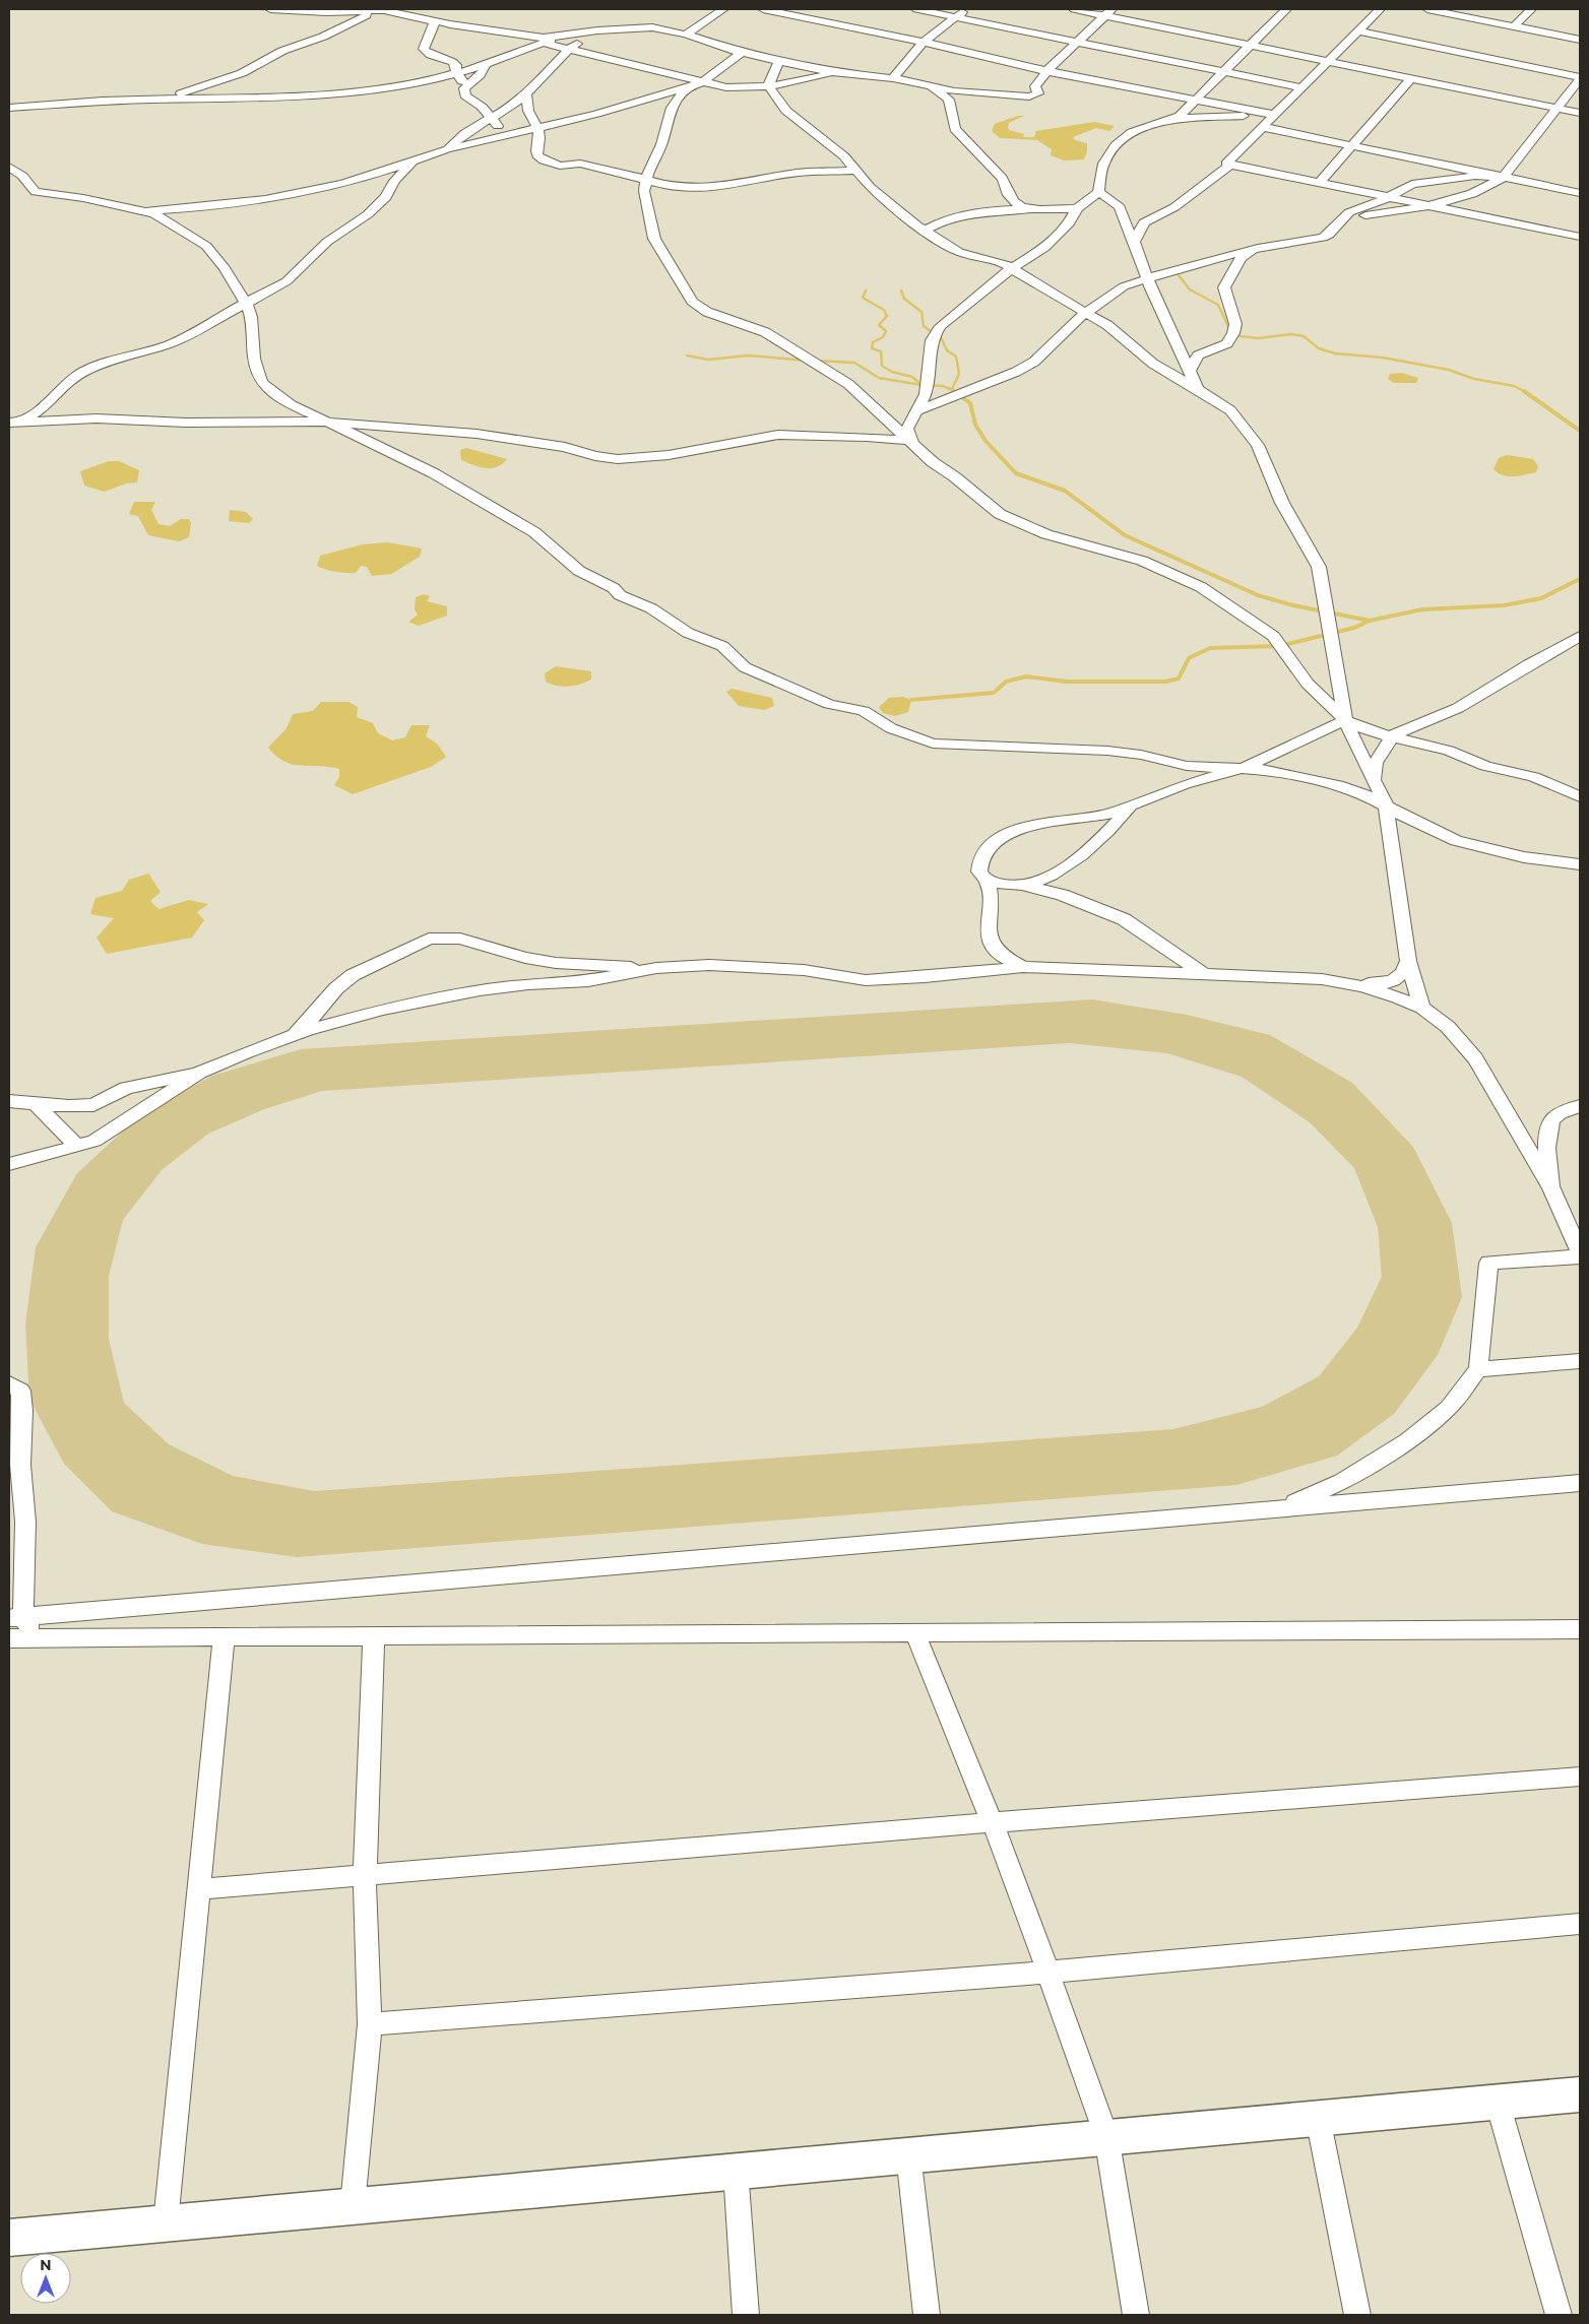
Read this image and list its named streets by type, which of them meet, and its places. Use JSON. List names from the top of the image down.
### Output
{
  "north": "top"
}
